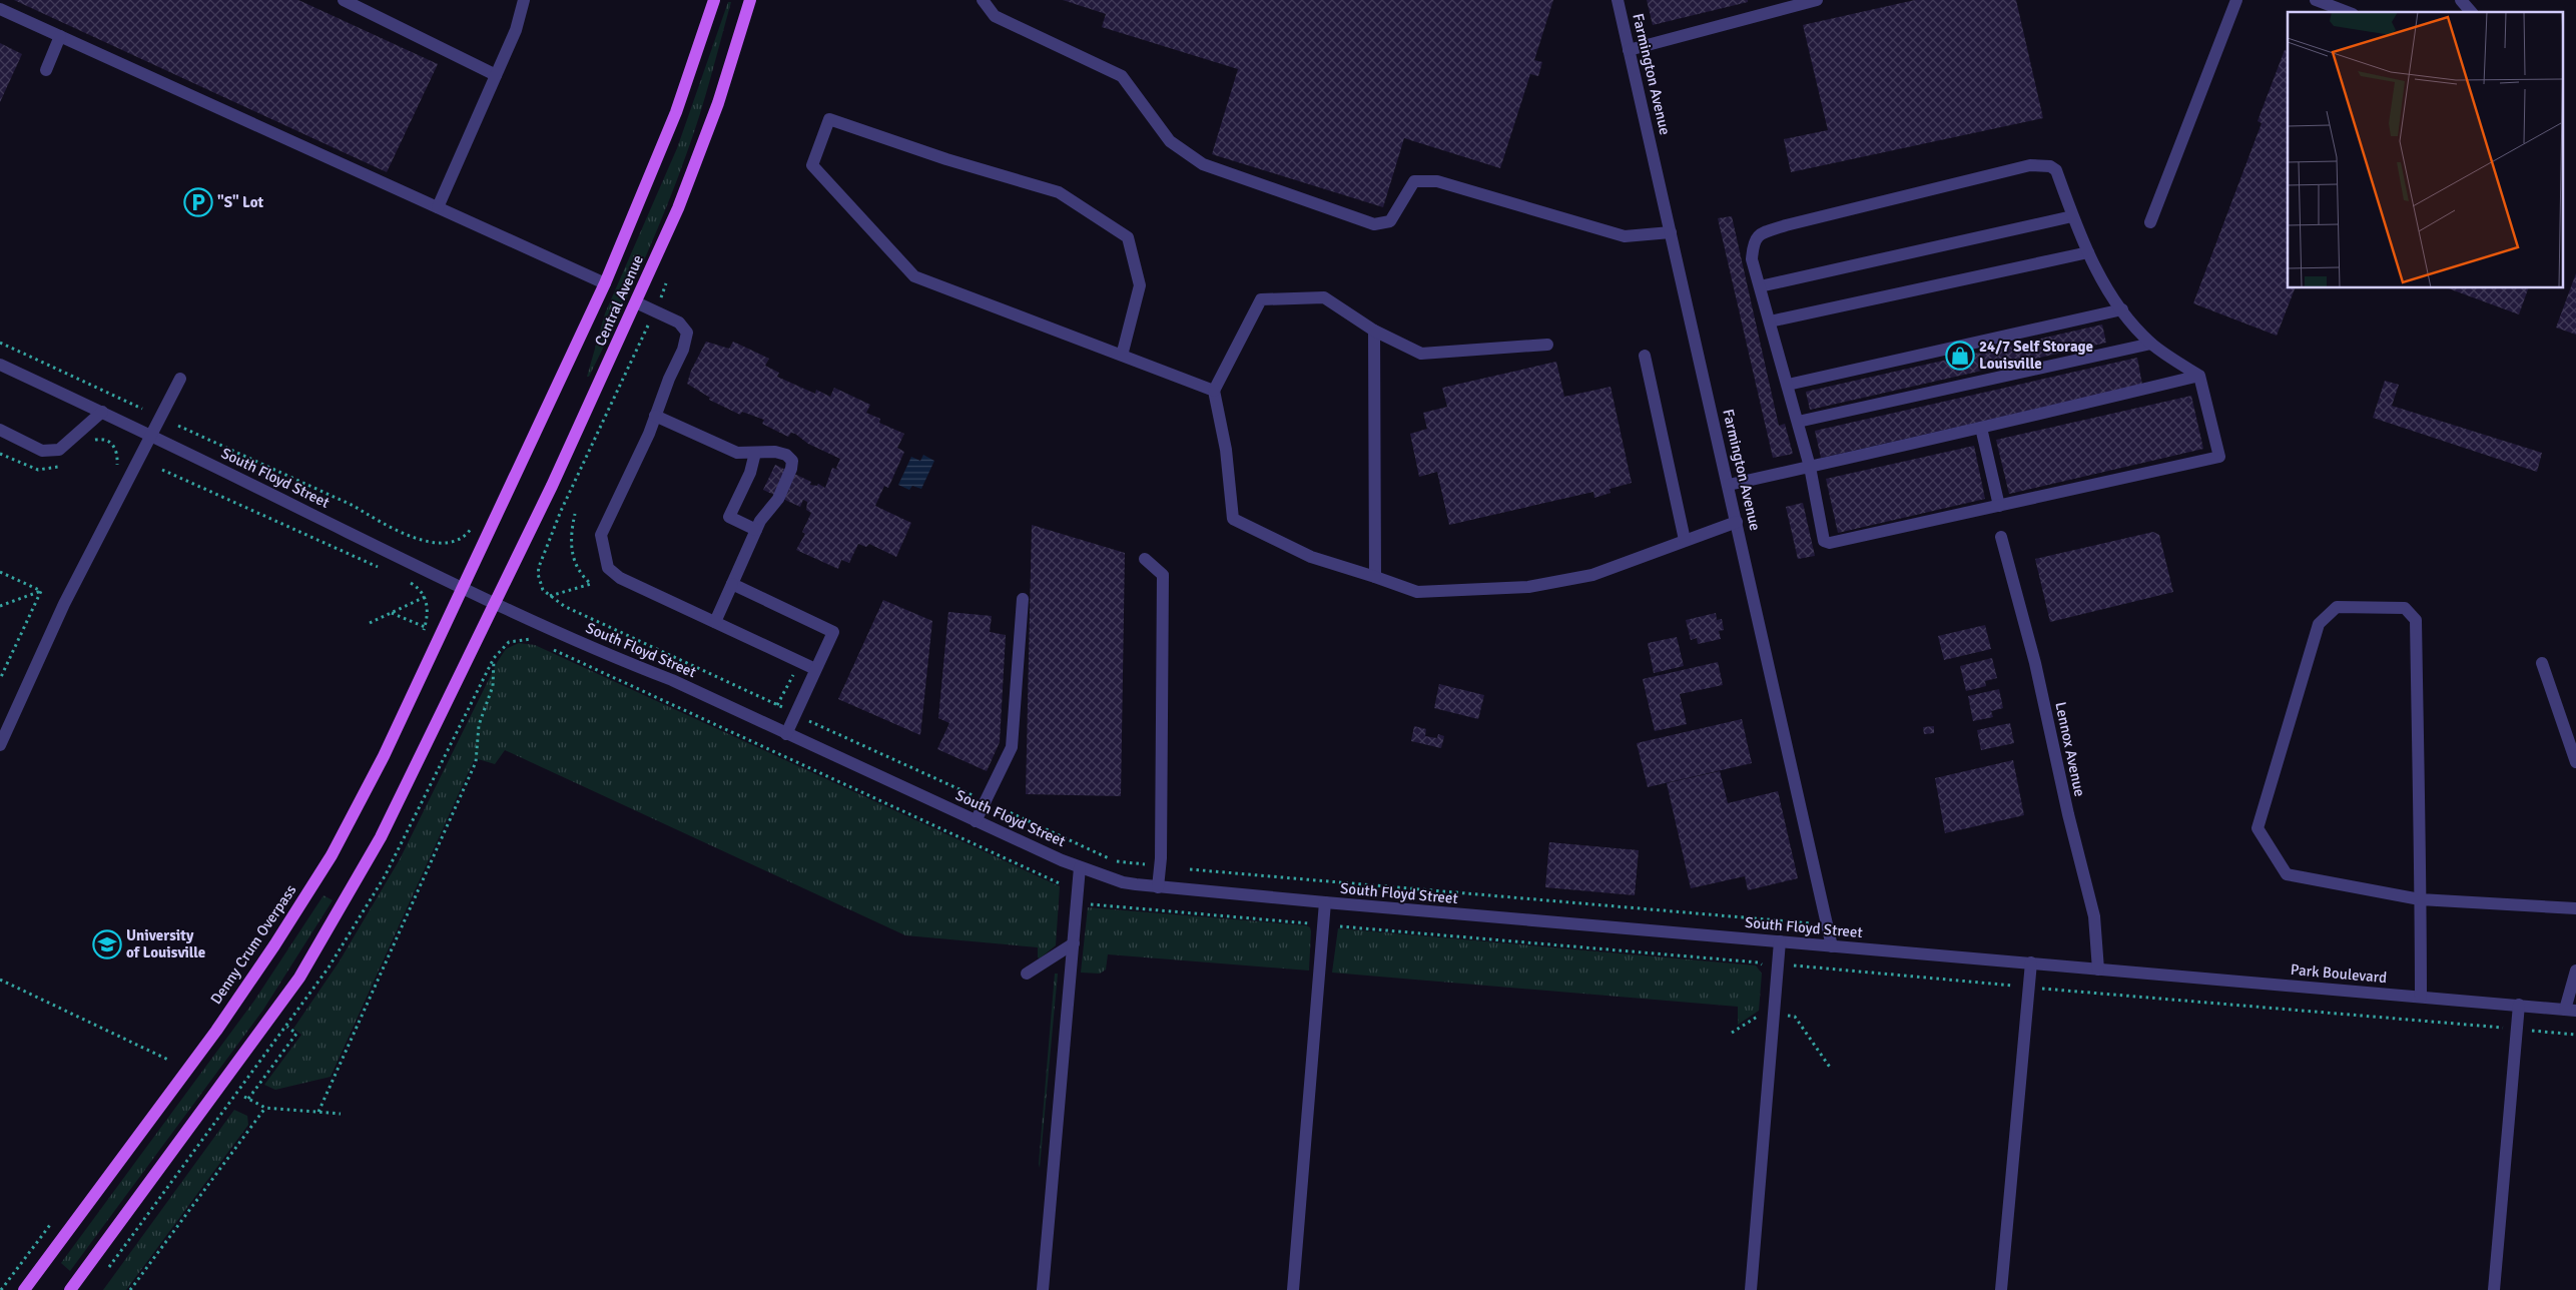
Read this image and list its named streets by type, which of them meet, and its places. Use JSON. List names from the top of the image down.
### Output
{
  "streets": {
    "main road": ["Central Avenue", "Denny Crum Overpass"],
    "street": [
      "Farmington Avenue",
      "South Floyd Street",
      "Lennox Avenue",
      "Park Boulevard"
    ]
  },
  "crossings": [
    ["Farmington Avenue", "South Floyd Street"],
    ["Central Avenue", "South Floyd Street"],
    ["Central Avenue", "Denny Crum Overpass"],
    ["South Floyd Street", "Lennox Avenue"],
    ["South Floyd Street", "Denny Crum Overpass"],
    ["South Floyd Street", "Park Boulevard"],
    ["Lennox Avenue", "Park Boulevard"]
  ],
  "places": {
    "parking": ["\"S\" Lot"],
    "shop": ["24/7 Self Storage Louisville"],
    "school or university": ["University of Louisville"]
  }
}
